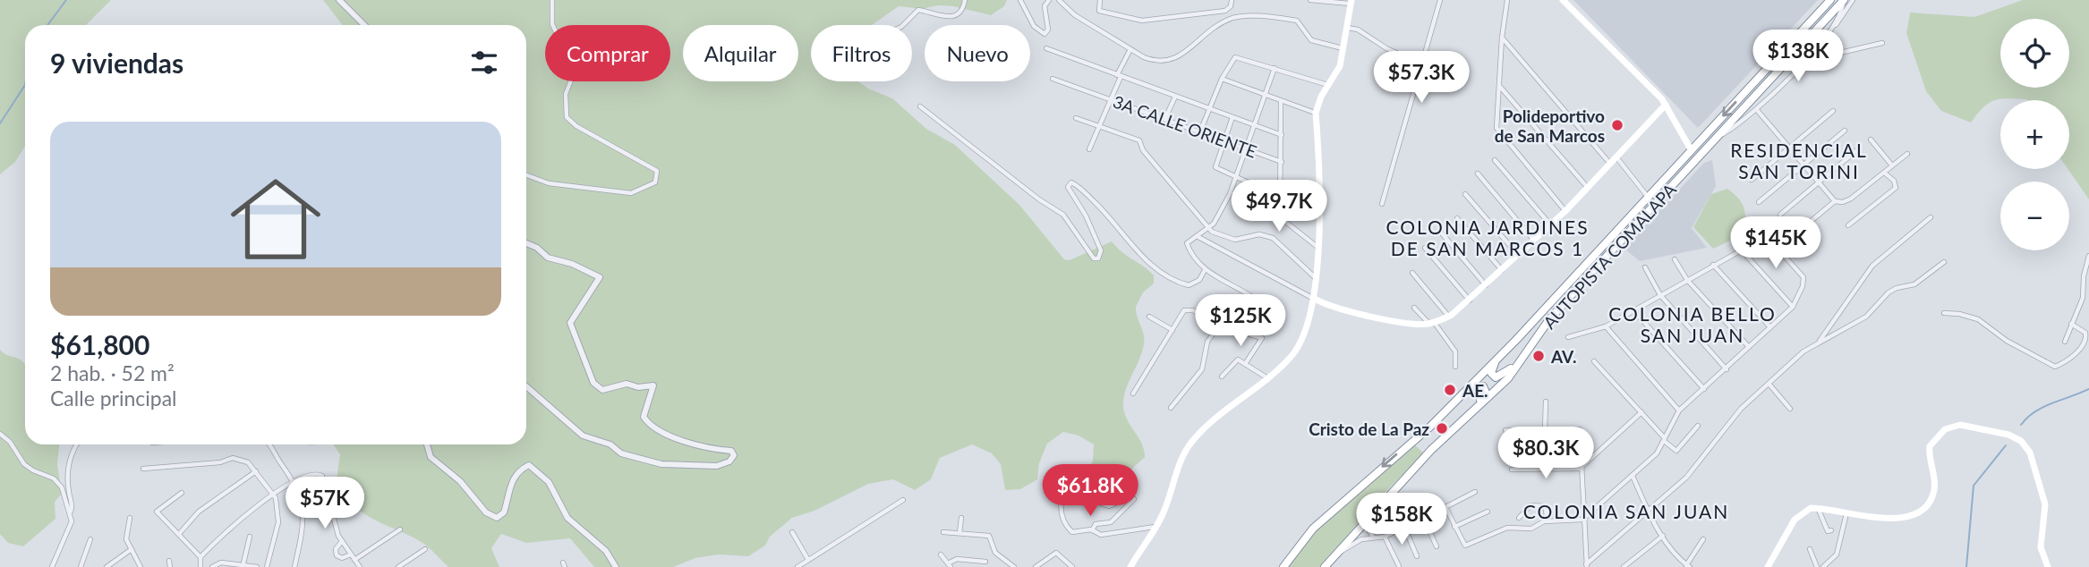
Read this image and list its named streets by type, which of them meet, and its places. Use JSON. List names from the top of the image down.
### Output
{
  "streets": {
    "highway": ["AUTOPISTA COMALAPA"],
    "street": ["3A CALLE ORIENTE"]
  },
  "districts": [
    "RESIDENCIAL SAN TORINI",
    "COLONIA JARDINES DE SAN MARCOS 1",
    "COLONIA BELLO SAN JUAN",
    "COLONIA SAN JUAN"
  ],
  "places": [
    "Polideportivo de San Marcos",
    "AV.",
    "AE.",
    "Cristo de La Paz"
  ],
  "page": {
    "map_buttons": ["+", "−"],
    "chip": [
      "Comprar",
      "Alquilar",
      "Filtros",
      "Nuevo"
    ],
    "heading": "9 viviendas",
    "price": [
      "$138K",
      "$57.3K",
      "$49.7K",
      "$145K",
      "$125K",
      "$80.3K",
      "$61.8K",
      "$57K",
      "$158K"
    ],
    "list": [
      {
        "name": "$61,800",
        "note": "2 hab. · 52 m² · Calle principal"
      }
    ]
  }
}
